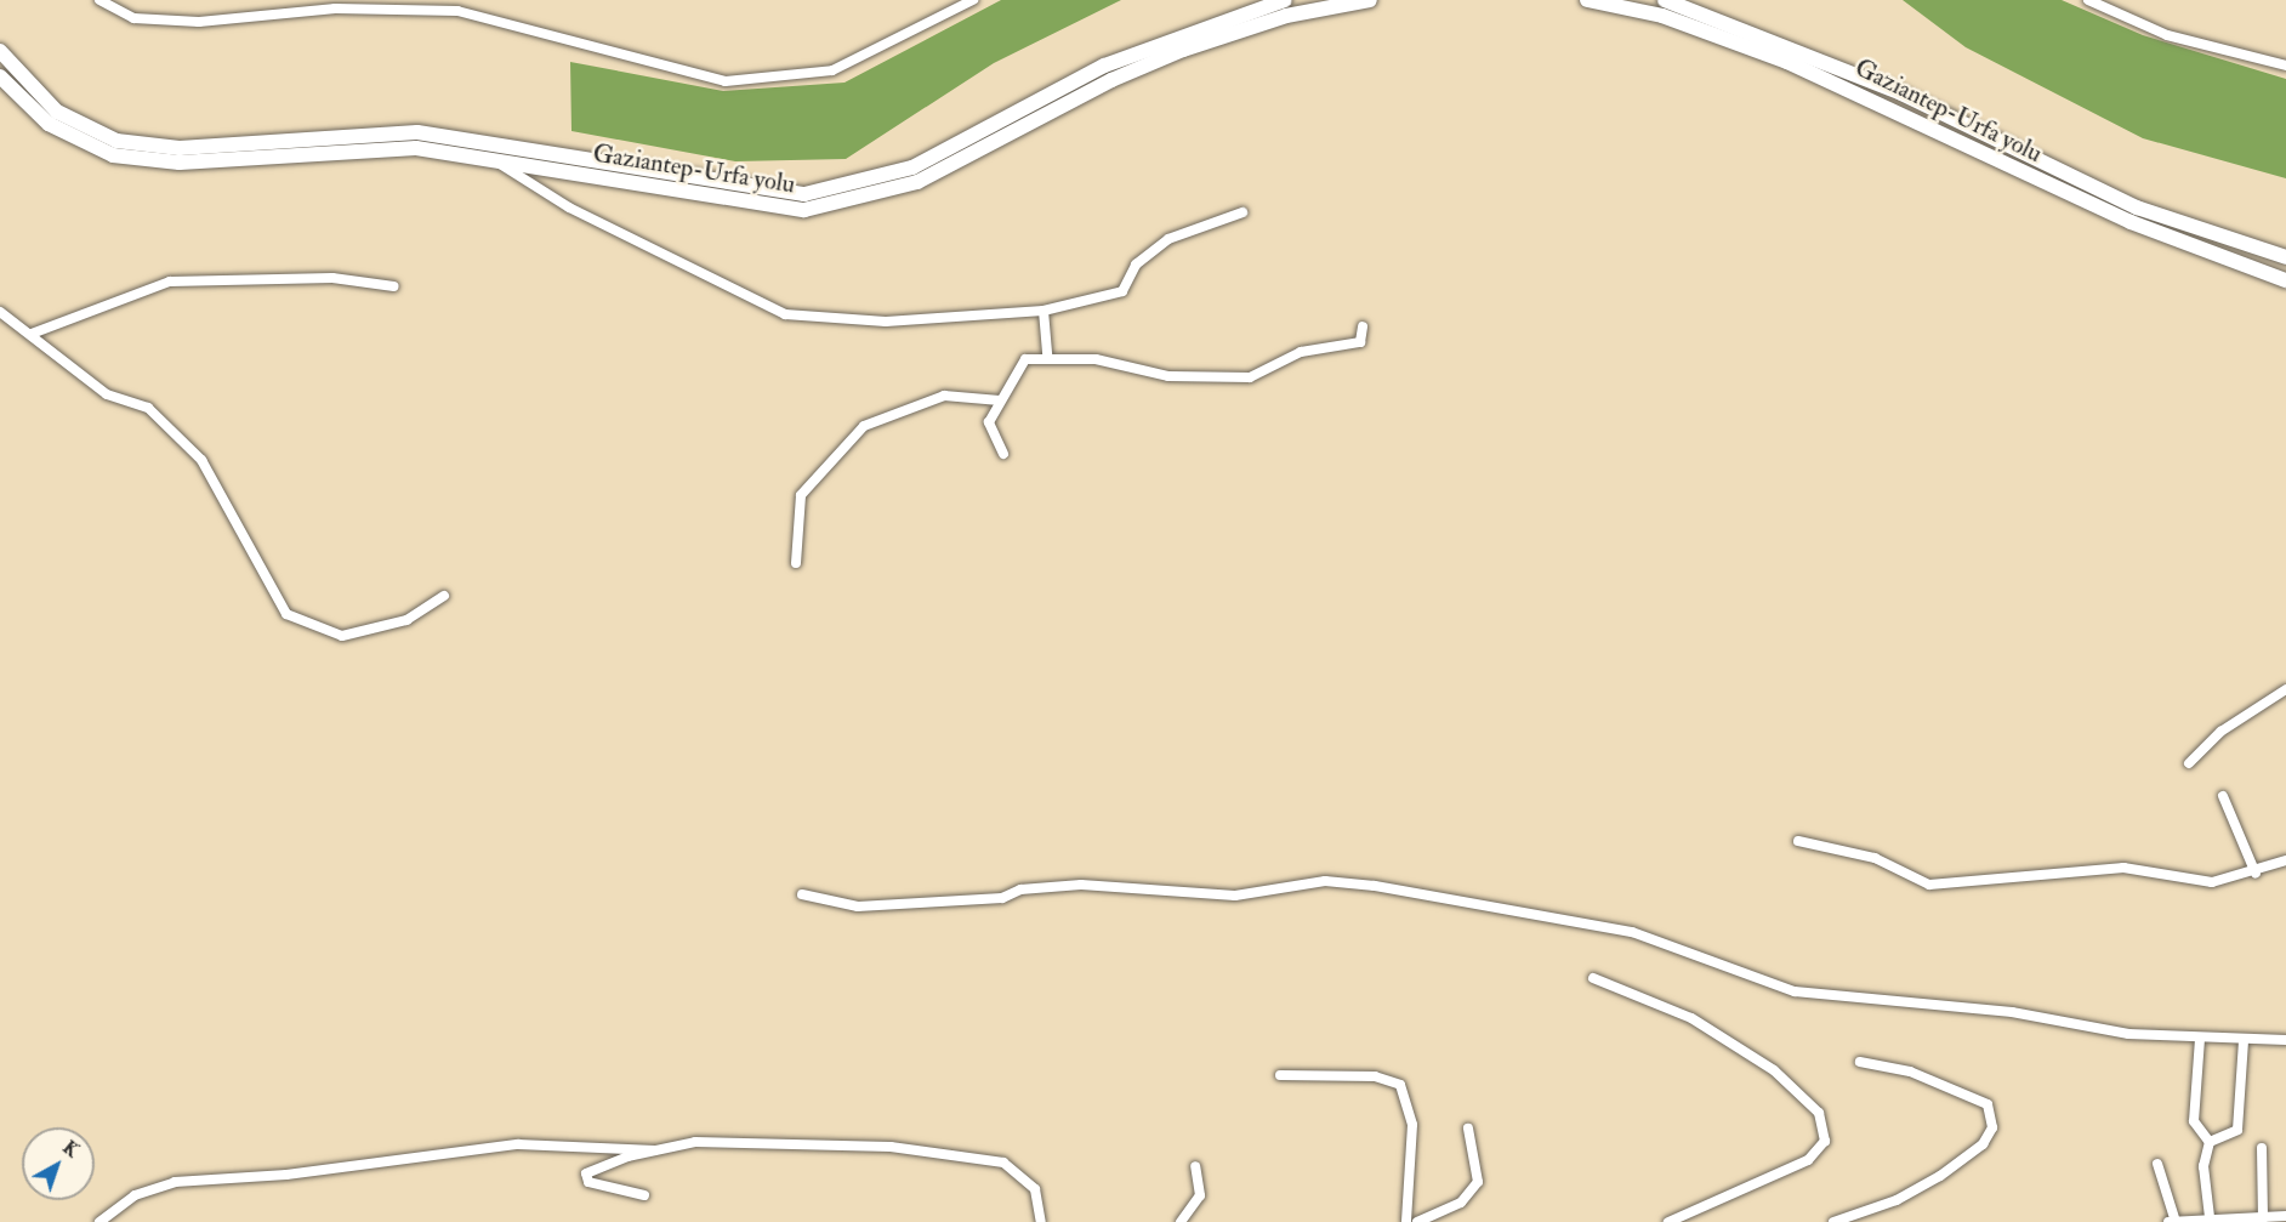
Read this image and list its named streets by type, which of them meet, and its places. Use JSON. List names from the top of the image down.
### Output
{
  "streets": {
    "highway": ["Gaziantep-Urfa yolu"]
  },
  "north": "top right"
}
